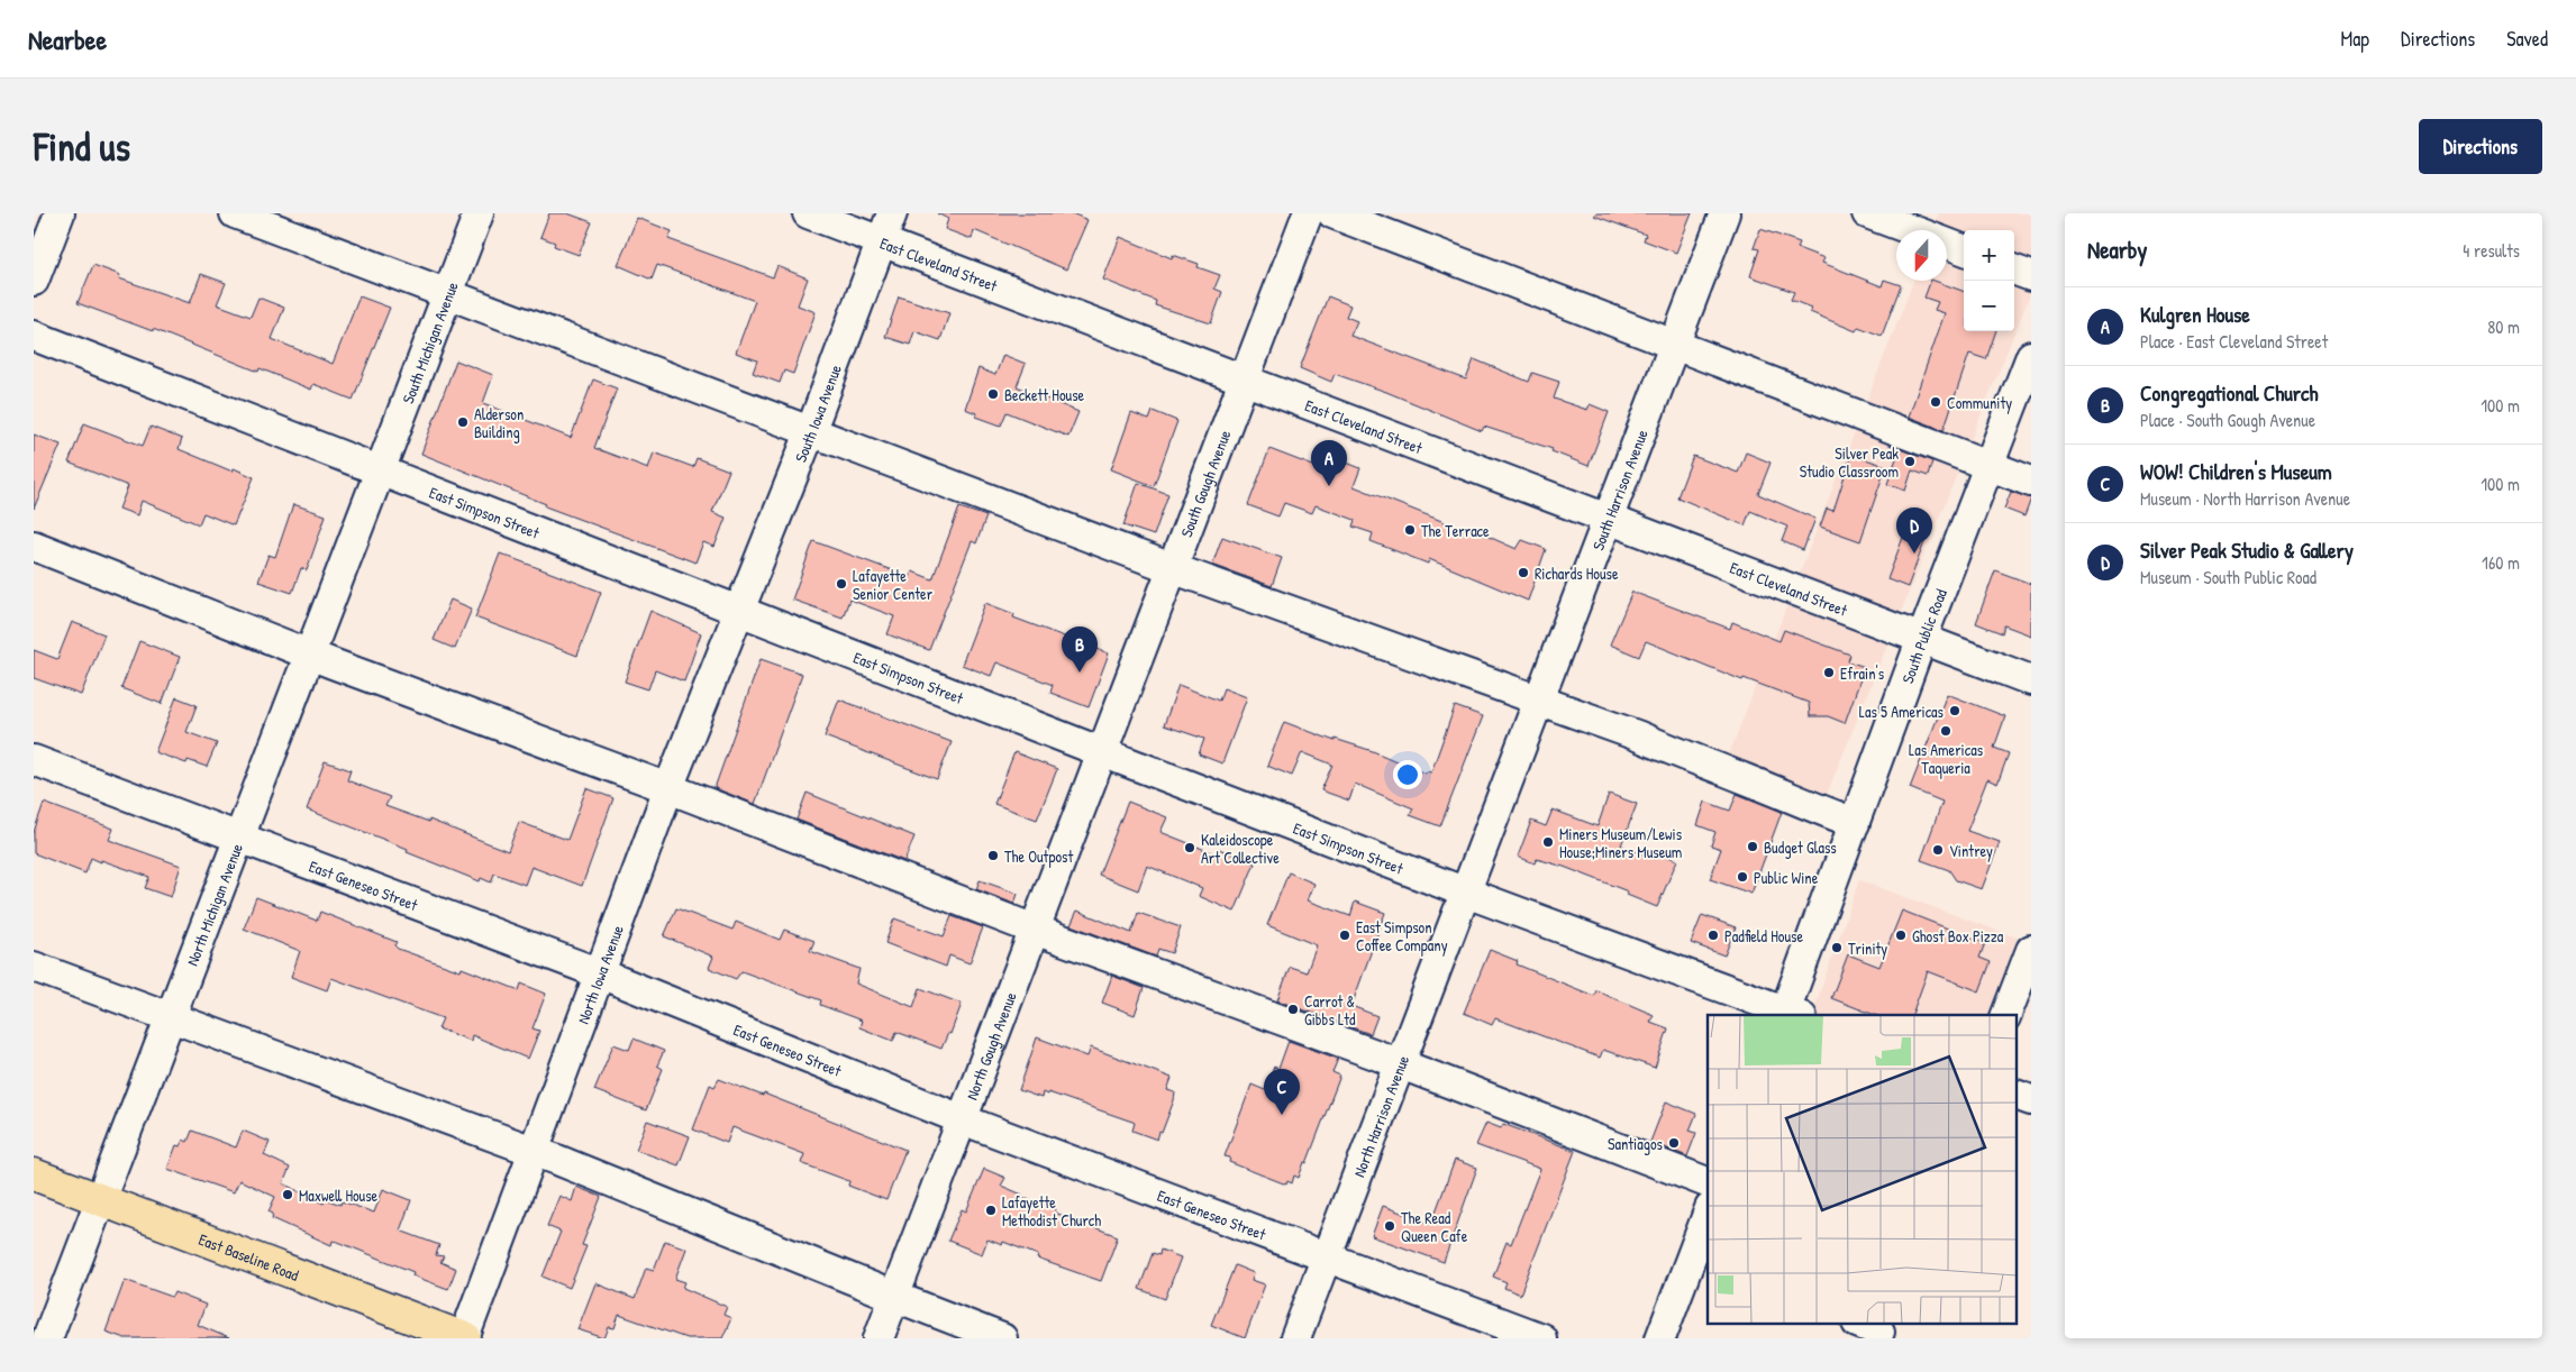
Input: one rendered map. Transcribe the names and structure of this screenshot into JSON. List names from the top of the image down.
{
  "streets": {
    "main road": ["East Baseline Road"],
    "street": [
      "East Cleveland Street",
      "South Michigan Avenue",
      "South Iowa Avenue",
      "South Gough Avenue",
      "South Harrison Avenue",
      "East Simpson Street",
      "South Public Road",
      "East Geneseo Street",
      "North Michigan Avenue",
      "North Iowa Avenue",
      "North Gough Avenue",
      "North Harrison Avenue"
    ]
  },
  "crossings": [
    ["East Cleveland Street", "South Iowa Avenue"],
    ["East Cleveland Street", "South Gough Avenue"],
    ["East Cleveland Street", "South Harrison Avenue"],
    ["East Cleveland Street", "South Public Road"],
    ["South Michigan Avenue", "East Simpson Street"],
    ["South Michigan Avenue", "North Michigan Avenue"],
    ["South Iowa Avenue", "East Simpson Street"],
    ["South Iowa Avenue", "North Iowa Avenue"],
    ["South Gough Avenue", "East Simpson Street"],
    ["South Gough Avenue", "North Gough Avenue"],
    ["South Harrison Avenue", "East Simpson Street"],
    ["South Harrison Avenue", "North Harrison Avenue"],
    ["East Simpson Street", "South Public Road"],
    ["East Simpson Street", "North Michigan Avenue"],
    ["East Simpson Street", "North Iowa Avenue"],
    ["East Simpson Street", "North Gough Avenue"],
    ["East Simpson Street", "North Harrison Avenue"],
    ["East Geneseo Street", "North Michigan Avenue"],
    ["East Geneseo Street", "North Iowa Avenue"],
    ["East Geneseo Street", "North Gough Avenue"],
    ["East Geneseo Street", "North Harrison Avenue"],
    ["North Michigan Avenue", "East Baseline Road"],
    ["North Iowa Avenue", "East Baseline Road"]
  ],
  "places": [
    "Beckett House",
    "Community",
    "Alderson Building",
    "Silver Peak Studio Classroom",
    "The Terrace",
    "Richards House",
    "Lafayette Senior Center",
    "Efrain's",
    "Las 5 Americas",
    "Las Americas Taqueria",
    "Miners Museum/Lewis House;Miners Museum",
    "Budget Glass",
    "Kaleidoscope Art Collective",
    "Vintrey",
    "The Outpost",
    "Public Wine",
    "East Simpson Coffee Company",
    "Padfield House",
    "Ghost Box Pizza",
    "Trinity",
    "Carrot & Gibbs Ltd",
    "Santiagos",
    "Maxwell House",
    "Lafayette Methodist Church",
    "The Read Queen Cafe"
  ],
  "north": "bottom",
  "page": {
    "header": "Nearbee",
    "nav": ["Map", "Directions", "Saved"],
    "buttons": "Directions",
    "title": "Find us",
    "heading": ["Nearby", "4 results"],
    "map_buttons": ["+", "−"],
    "list": [
      {
        "mark": "A",
        "name": "Kulgren House",
        "note": "Place · East Cleveland Street",
        "value": "80 m"
      },
      {
        "mark": "B",
        "name": "Congregational Church",
        "note": "Place · South Gough Avenue",
        "value": "100 m"
      },
      {
        "mark": "C",
        "name": "WOW! Children's Museum",
        "note": "Museum · North Harrison Avenue",
        "value": "100 m"
      },
      {
        "mark": "D",
        "name": "Silver Peak Studio & Gallery",
        "note": "Museum · South Public Road",
        "value": "160 m"
      }
    ],
    "pins": [
      "A",
      "D",
      "B",
      "C"
    ]
  }
}
